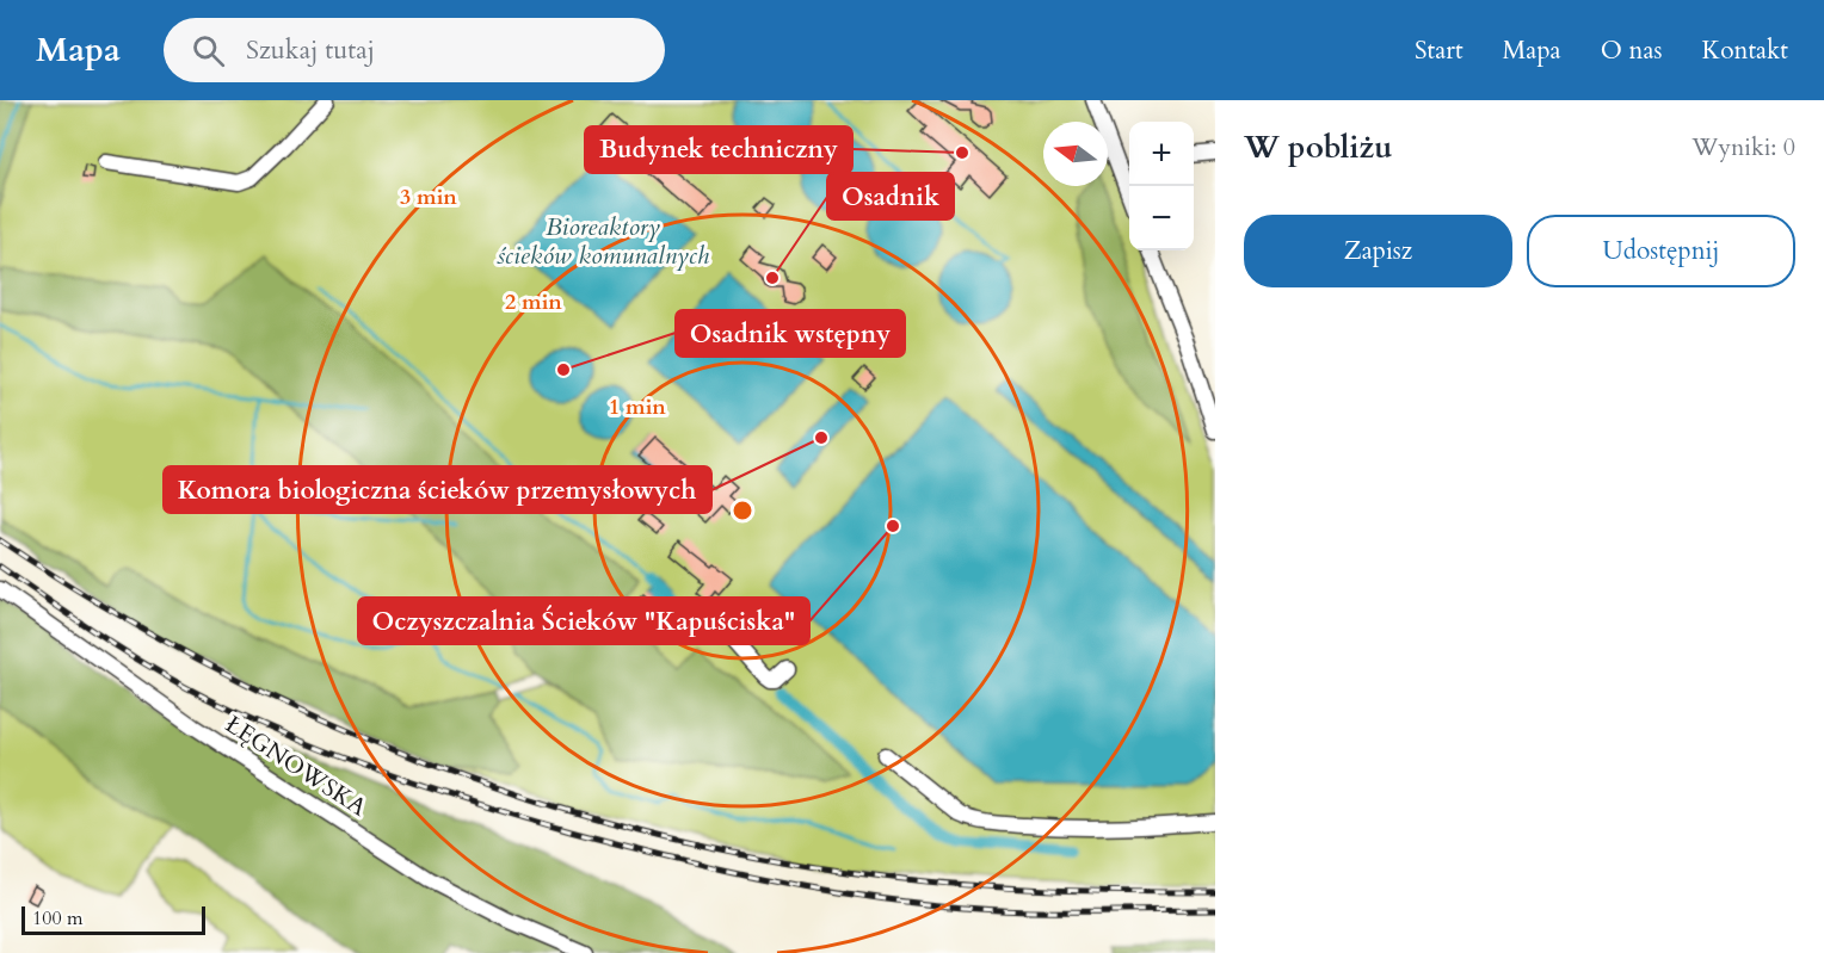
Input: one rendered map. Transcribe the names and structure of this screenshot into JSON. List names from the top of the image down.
{
  "streets": {
    "street": ["ŁĘGNOWSKA"]
  },
  "water": ["Bioreaktory ścieków komunalnych"],
  "places": [
    "Budynek techniczny",
    "Osadnik",
    "Osadnik wstępny",
    "Komora biologiczna ścieków przemysłowych",
    "Oczyszczalnia Ścieków \"Kapuściska\""
  ],
  "scale_bar": "100 m",
  "north": "left",
  "page": {
    "header": "Mapa",
    "search": "Szukaj tutaj",
    "nav": [
      "Start",
      "Mapa",
      "O nas",
      "Kontakt"
    ],
    "heading": ["W pobliżu", "Wyniki: 0"],
    "map_buttons": ["+", "−"],
    "buttons": ["Zapisz", "Udostępnij"],
    "scale": "100 m"
  },
  "rings": ["3 min", "2 min", "1 min"]
}
